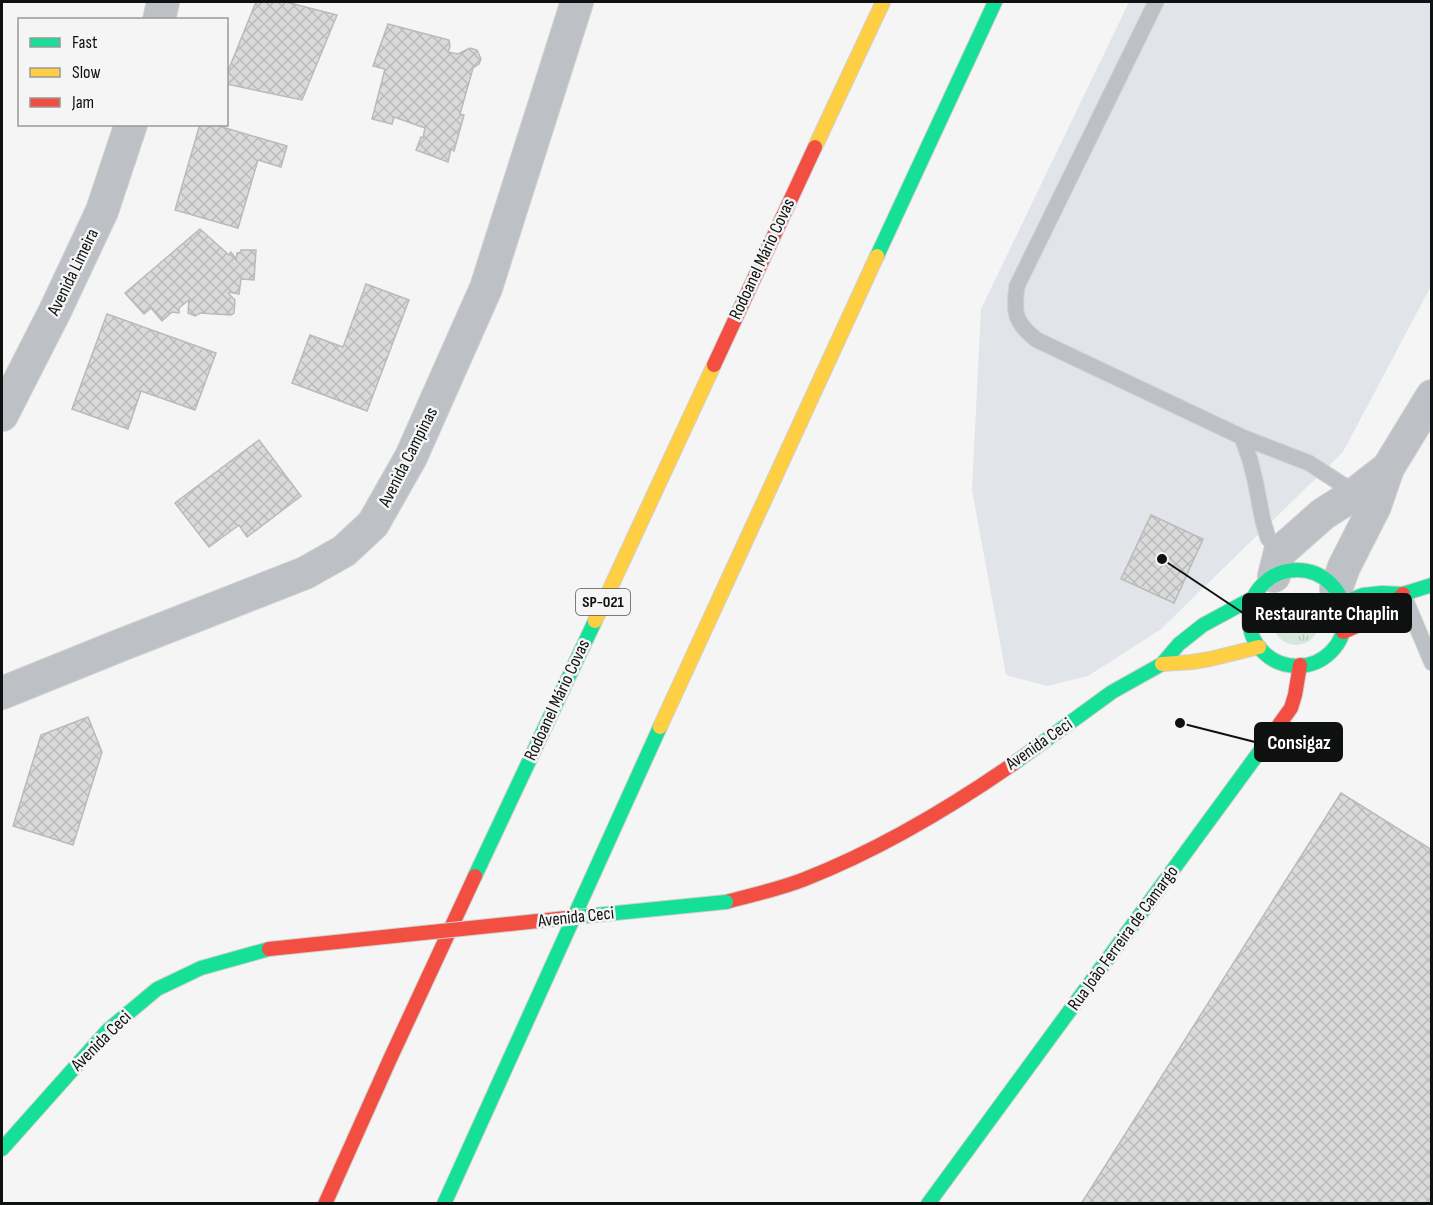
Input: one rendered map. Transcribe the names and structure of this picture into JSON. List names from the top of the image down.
{
  "streets": {
    "main road": [
      "Rodoanel Mário Covas",
      "SP-021",
      "Avenida Ceci",
      "Rua João Ferreira de Camargo"
    ],
    "street": ["Avenida Limeira", "Avenida Campinas"]
  },
  "crossings": [
    ["Avenida Ceci", "Rua João Ferreira de Camargo"]
  ],
  "places": ["Restaurante Chaplin", "Consigaz"],
  "legend": ["Fast", "Slow", "Jam"]
}
